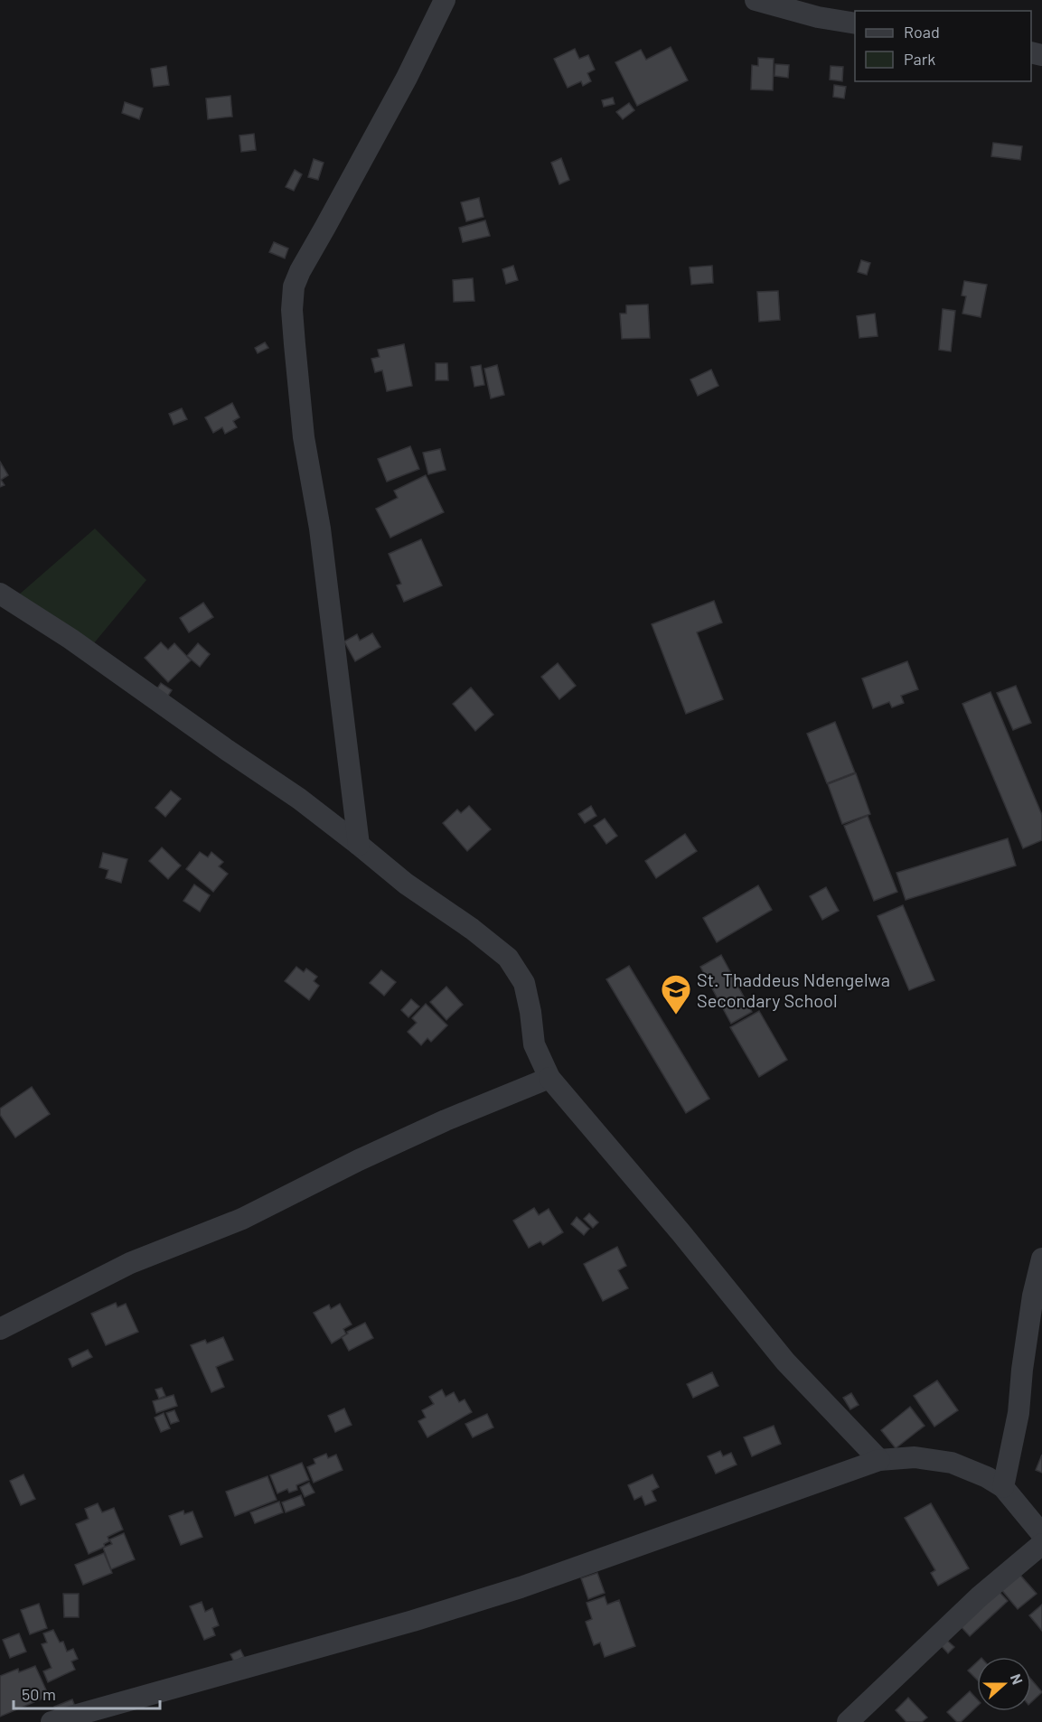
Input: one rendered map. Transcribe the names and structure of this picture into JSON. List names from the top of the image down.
{
  "places": {
    "school or university": ["St. Thaddeus Ndengelwa Secondary School"]
  },
  "legend": ["Road", "Park"],
  "scale_bar": "50 m",
  "north": "right"
}
